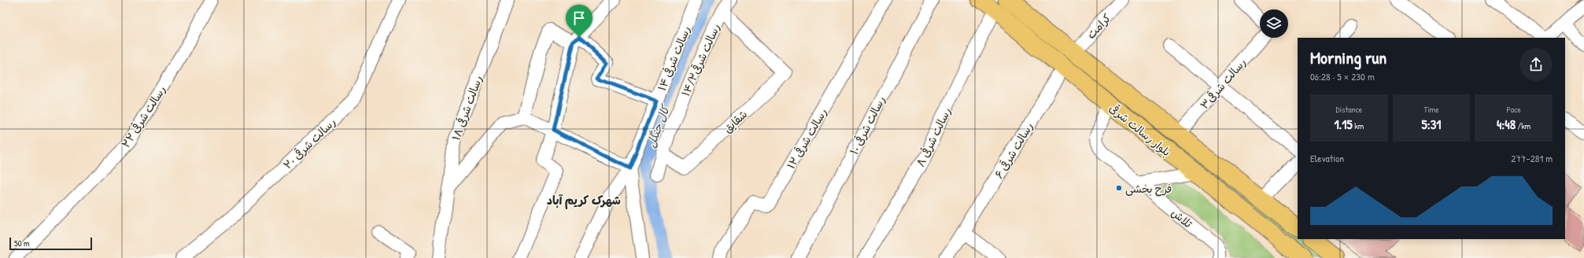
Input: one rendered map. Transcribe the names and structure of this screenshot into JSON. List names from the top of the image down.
{
  "streets": {
    "main road": ["بلوار رسالت شرقی"],
    "street": [
      "کرامت",
      "رسالت شرقی ۱۴",
      "رسالت شرقی۱۴/۲",
      "رسالت شرقی۳",
      "رسالت شرقی ۱۸",
      "رسالت شرقی ۲۲",
      "شقایق",
      "رسالت شرقی ۱۰",
      "رسالت شرقی ۸",
      "رسالت شرقی ۱۲",
      "رسالت شرقی ۲۰",
      "رسالت شرقی ۶",
      "تلاش"
    ]
  },
  "crossings": [
    ["کرامت", "بلوار رسالت شرقی"],
    ["رسالت شرقی۱۴/۲", "شقایق"],
    ["رسالت شرقی۳", "بلوار رسالت شرقی"],
    ["بلوار رسالت شرقی", "رسالت شرقی ۸"],
    ["بلوار رسالت شرقی", "رسالت شرقی ۶"],
    ["بلوار رسالت شرقی", "تلاش"]
  ],
  "districts": ["شهرک کریم آباد"],
  "water": ["کال جنگل"],
  "places": ["فرح بخشی"],
  "scale_bar": "50 m",
  "page": {
    "heading": ["Morning run", "06:28 · 5 × 230 m"],
    "stats": [
      ["Distance", "1.15 km"],
      ["Time", "5:31"],
      ["Pace", "4:48 /km"]
    ],
    "chart": ["Elevation", "277–281 m"],
    "scale": "50 m"
  }
}
